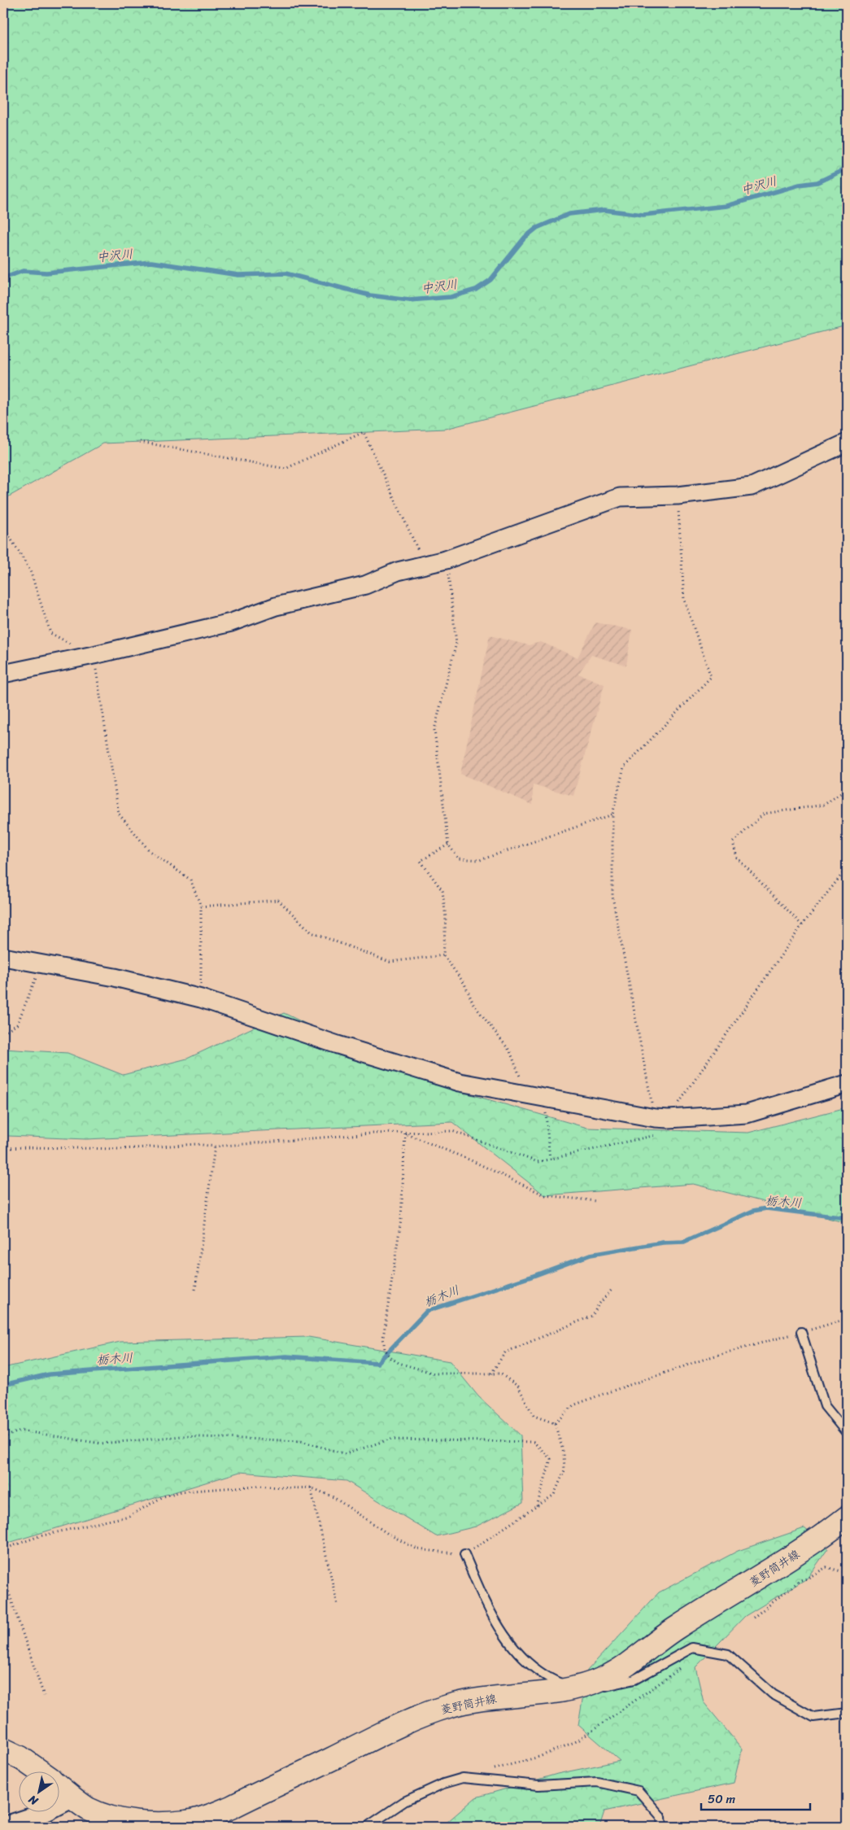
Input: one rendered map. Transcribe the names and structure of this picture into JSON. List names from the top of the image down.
{
  "streets": {
    "main road": ["菱野筒井線"]
  },
  "water": ["中沢川", "栃木川"],
  "scale_bar": "50 m",
  "north": "bottom left"
}
